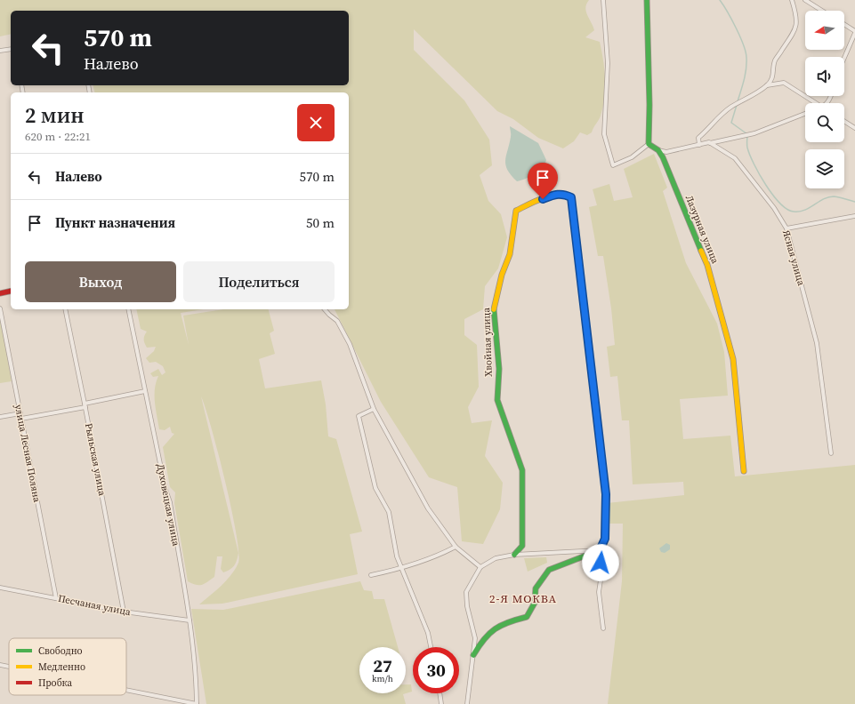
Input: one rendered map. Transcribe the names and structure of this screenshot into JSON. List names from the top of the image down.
{
  "streets": {
    "street": [
      "Лазурная улица",
      "Ясная улица",
      "Хвойная улица",
      "улица Лесная Поляна",
      "Рыльская улица",
      "Духовецкая улица",
      "Песчаная улица"
    ]
  },
  "crossings": [
    ["улица Лесная Поляна", "Песчаная улица"],
    ["Рыльская улица", "Песчаная улица"],
    ["Духовецкая улица", "Песчаная улица"]
  ],
  "districts": ["2-Я МОКВА"],
  "legend": ["Свободно", "Медленно", "Пробка"],
  "north": "left",
  "page": {
    "turn": ["570 m", "Налево"],
    "heading": ["2 мин", "620 m · 22:21"],
    "list": [
      {
        "name": "Налево",
        "value": "570 m"
      },
      {
        "name": "Пункт назначения",
        "value": "50 m"
      }
    ],
    "buttons": ["Выход", "Поделиться"],
    "speed": "27 km/h",
    "limit": "30"
  }
}
